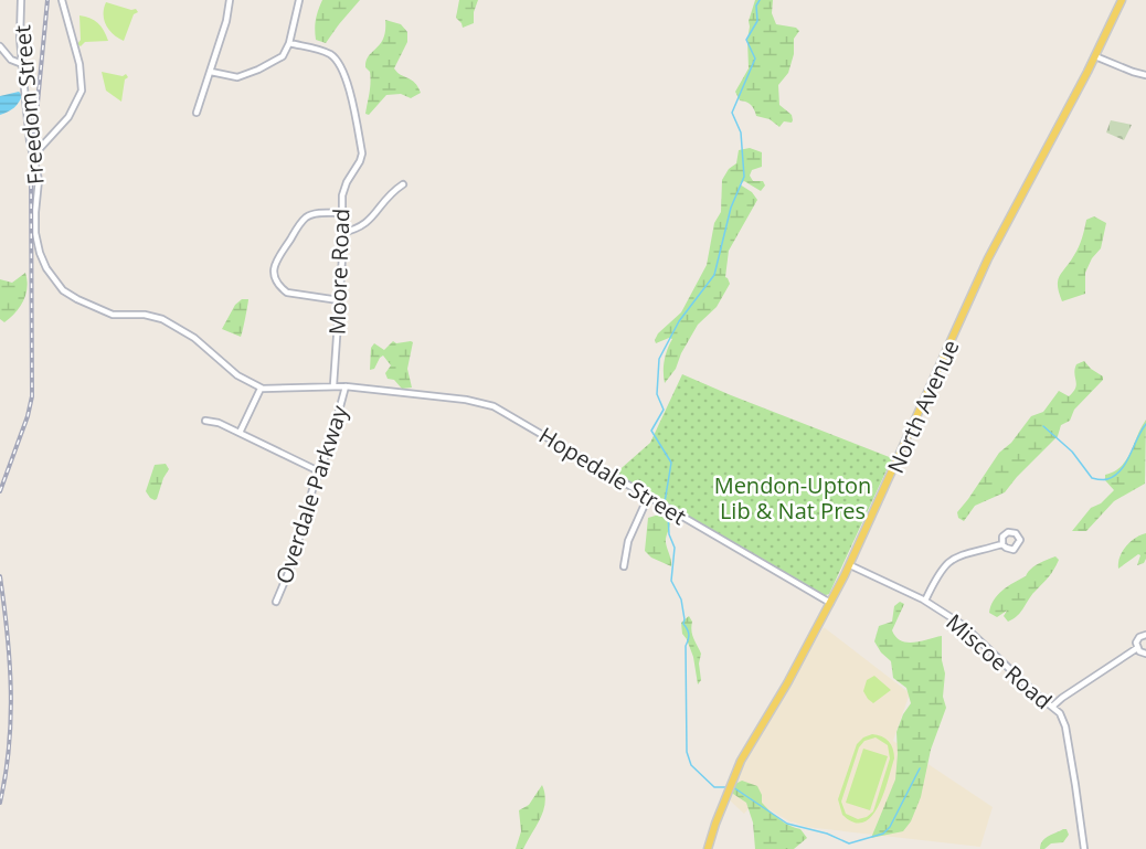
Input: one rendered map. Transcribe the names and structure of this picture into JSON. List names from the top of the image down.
{
  "streets": {
    "main road": ["North Avenue"],
    "street": [
      "Freedom Street",
      "Moore Road",
      "Hopedale Street",
      "Overdale Parkway",
      "Miscoe Road"
    ]
  },
  "crossings": [
    ["North Avenue", "Hopedale Street"],
    ["North Avenue", "Miscoe Road"],
    ["Hopedale Street", "Overdale Parkway"]
  ],
  "parks": ["Mendon-Upton Lib & Nat Pres"]
}
